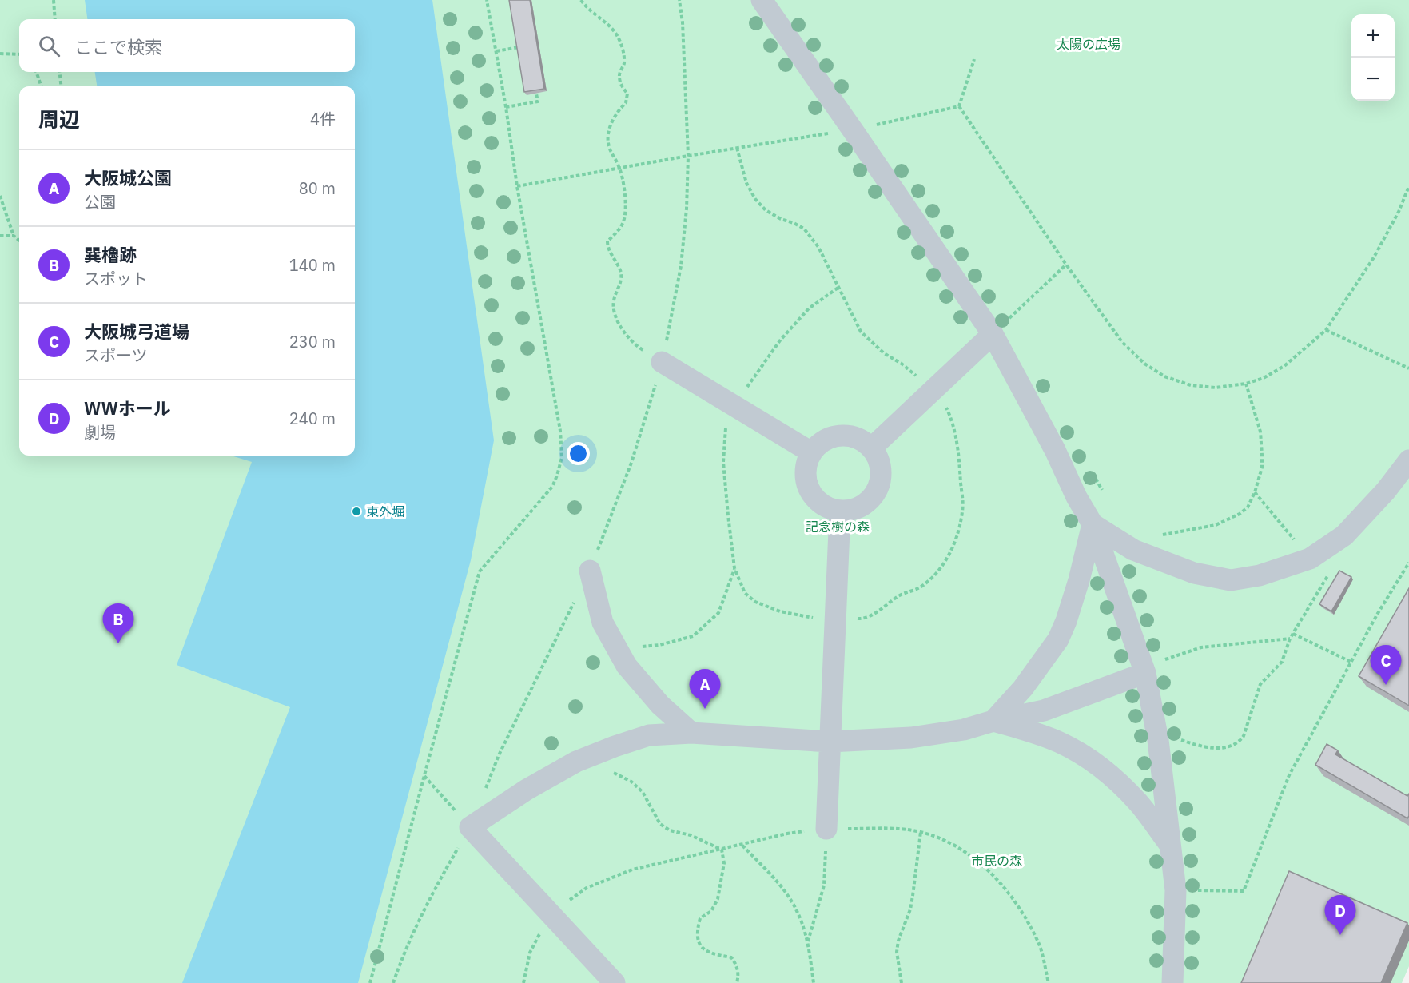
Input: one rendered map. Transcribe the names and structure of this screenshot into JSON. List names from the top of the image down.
{
  "parks": ["太陽の広場", "記念樹の森", "市民の森"],
  "places": ["東外堀"],
  "page": {
    "map_buttons": ["+", "−"],
    "search": "ここで検索",
    "heading": ["周辺", "4件"],
    "list": [
      {
        "mark": "A",
        "name": "大阪城公園",
        "note": "公園",
        "value": "80 m"
      },
      {
        "mark": "B",
        "name": "巽櫓跡",
        "note": "スポット",
        "value": "140 m"
      },
      {
        "mark": "C",
        "name": "大阪城弓道場",
        "note": "スポーツ",
        "value": "230 m"
      },
      {
        "mark": "D",
        "name": "WWホール",
        "note": "劇場",
        "value": "240 m"
      }
    ],
    "pins": [
      "B",
      "C",
      "A",
      "D"
    ]
  }
}
